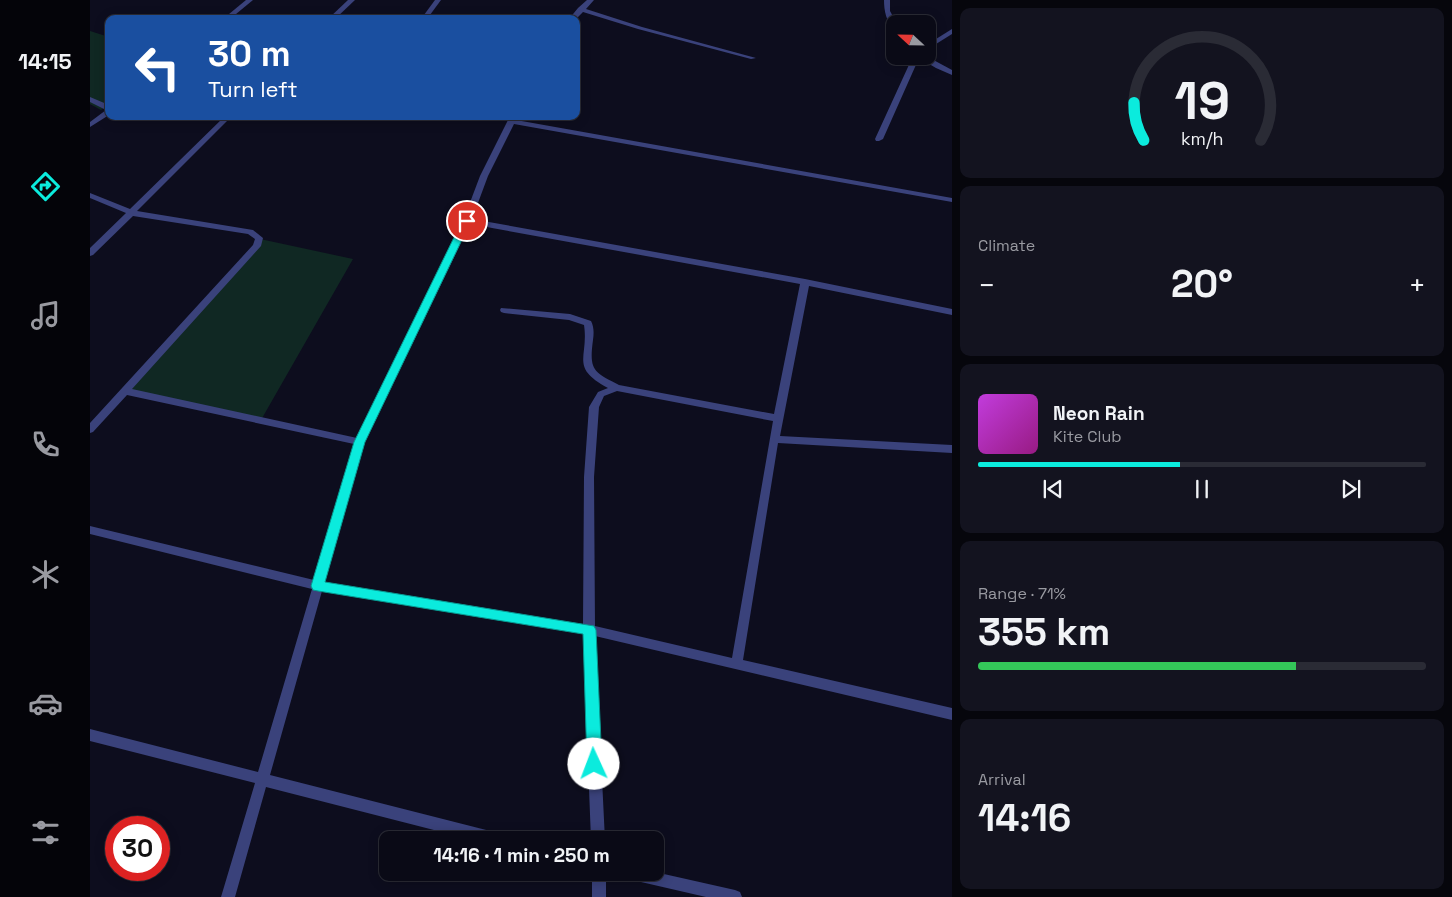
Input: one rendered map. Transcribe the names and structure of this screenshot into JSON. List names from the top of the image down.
{
  "north": "left",
  "page": {
    "tabs": "14:15",
    "turn": ["30 m", "Turn left"],
    "tile": [
      "Climate",
      ["Range · 71%", "355 km"],
      ["Arrival", "14:16"]
    ],
    "heat": ["−", "20°", "+"],
    "song": ["Neon Rain", "Kite Club"],
    "limit": "30",
    "trip": "14:16 · 1 min · 250 m",
    "gauge": ["19", "km/h"]
  }
}
